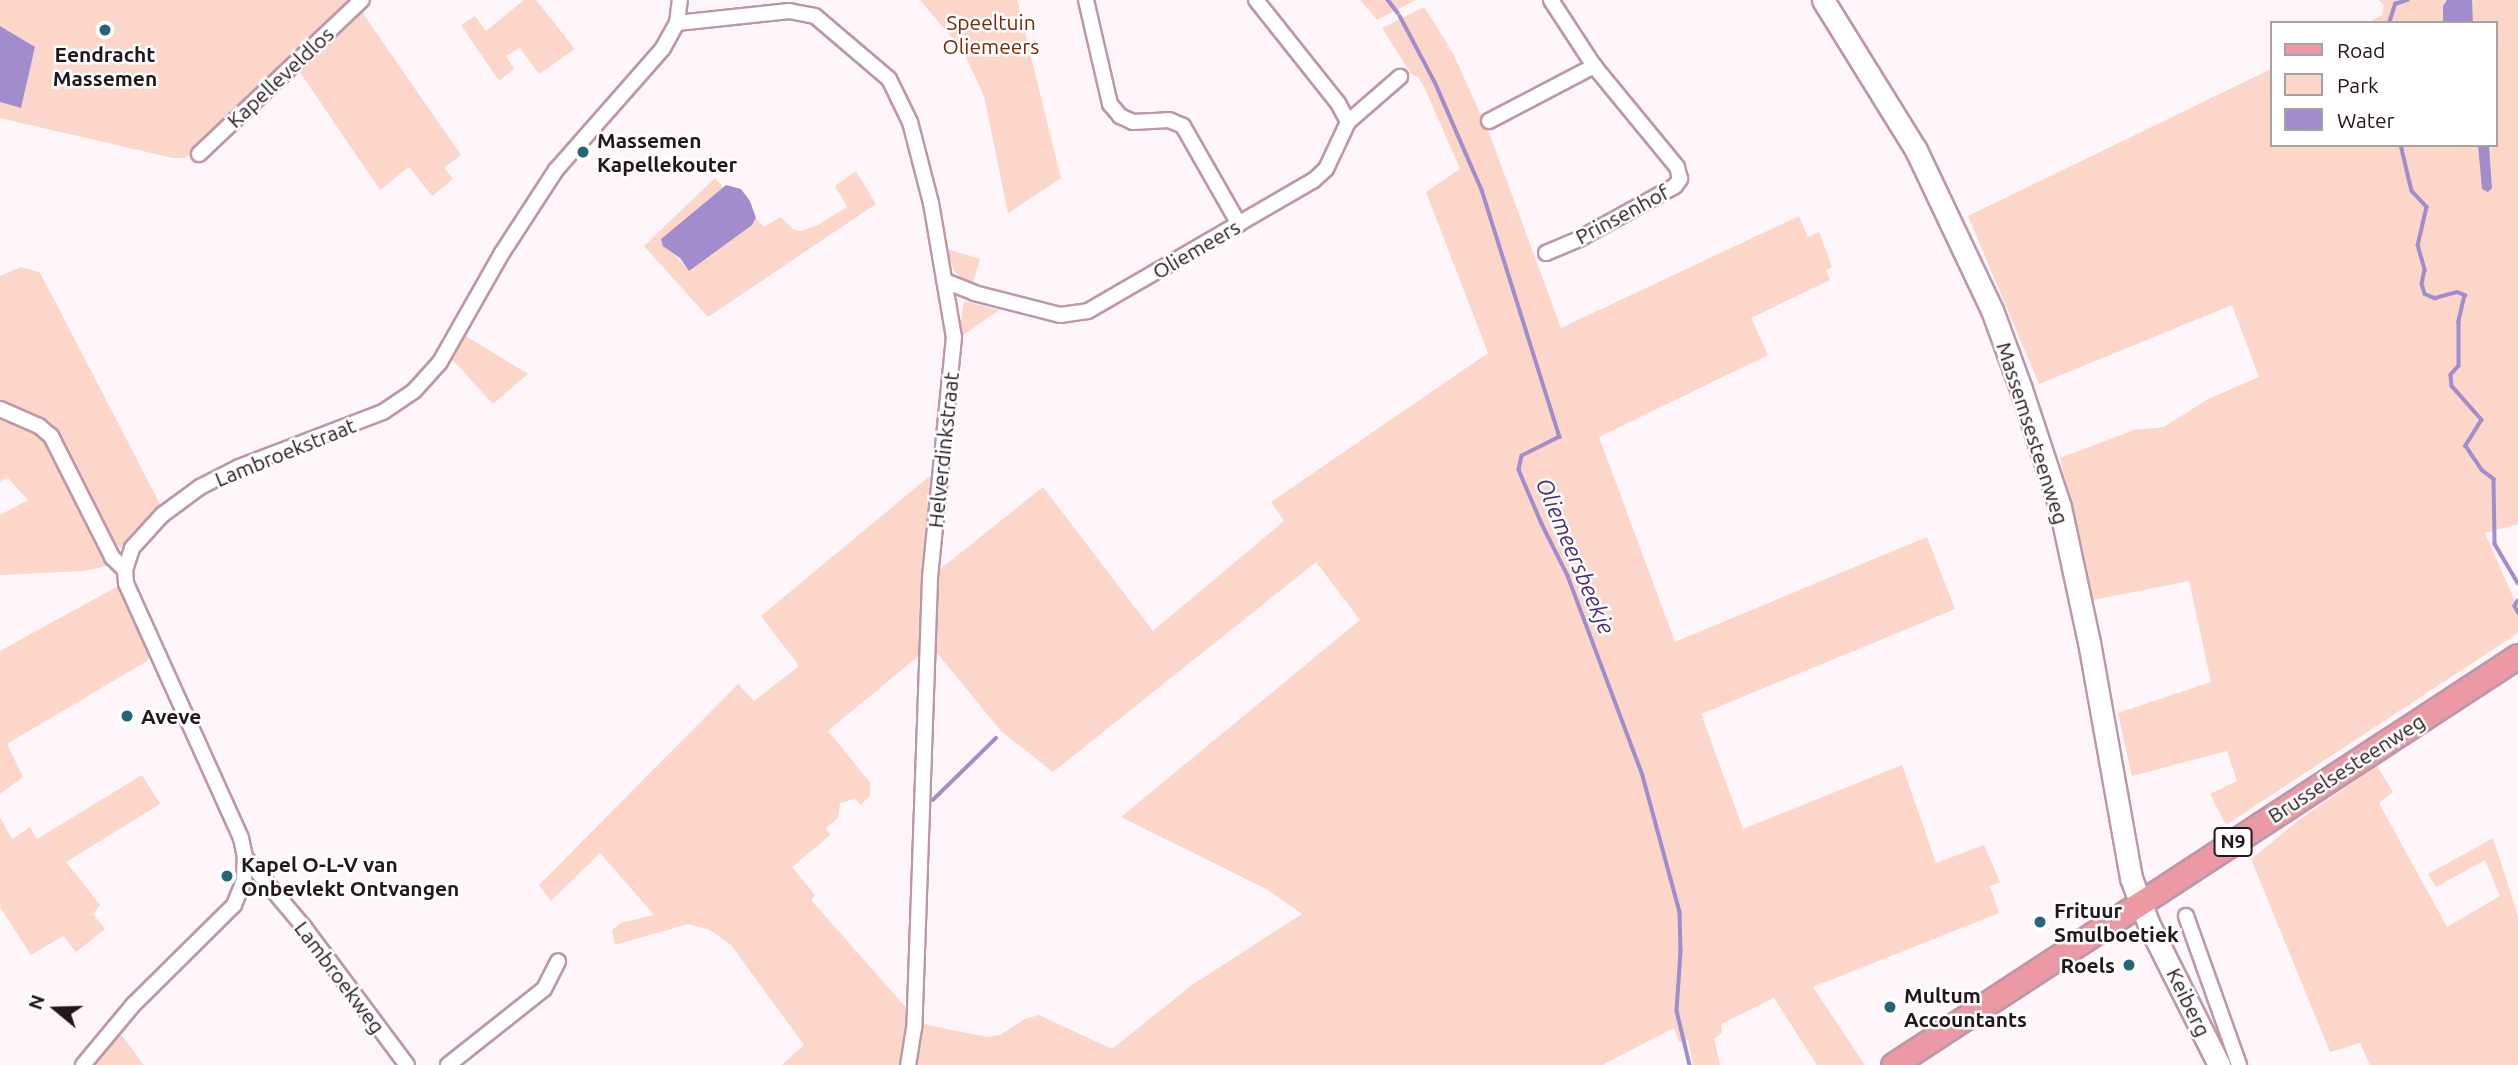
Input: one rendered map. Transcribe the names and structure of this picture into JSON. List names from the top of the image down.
{
  "streets": {
    "main road": [
      "Massemsesteenweg",
      "Brusselsesteenweg",
      "N9",
      "Keiberg"
    ],
    "street": [
      "Kapelleveldlos",
      "Prinsenhof",
      "Oliemeers",
      "Helverdinkstraat",
      "Lambroekstraat",
      "Lambroekweg"
    ]
  },
  "crossings": [
    ["Oliemeers", "Helverdinkstraat"],
    ["Massemsesteenweg", "Brusselsesteenweg"],
    ["Massemsesteenweg", "Keiberg"],
    ["Helverdinkstraat", "Lambroekstraat"],
    ["Brusselsesteenweg", "Keiberg"]
  ],
  "water": ["Oliemeersbeekje"],
  "parks": ["Speeltuin Oliemeers"],
  "places": [
    "Eendracht Massemen",
    "Massemen Kapellekouter",
    "Aveve",
    "Kapel O-L-V van Onbevlekt Ontvangen",
    "Frituur Smulboetiek",
    "Roels",
    "Multum Accountants"
  ],
  "legend": ["Road", "Park", "Water"],
  "north": "left"
}
